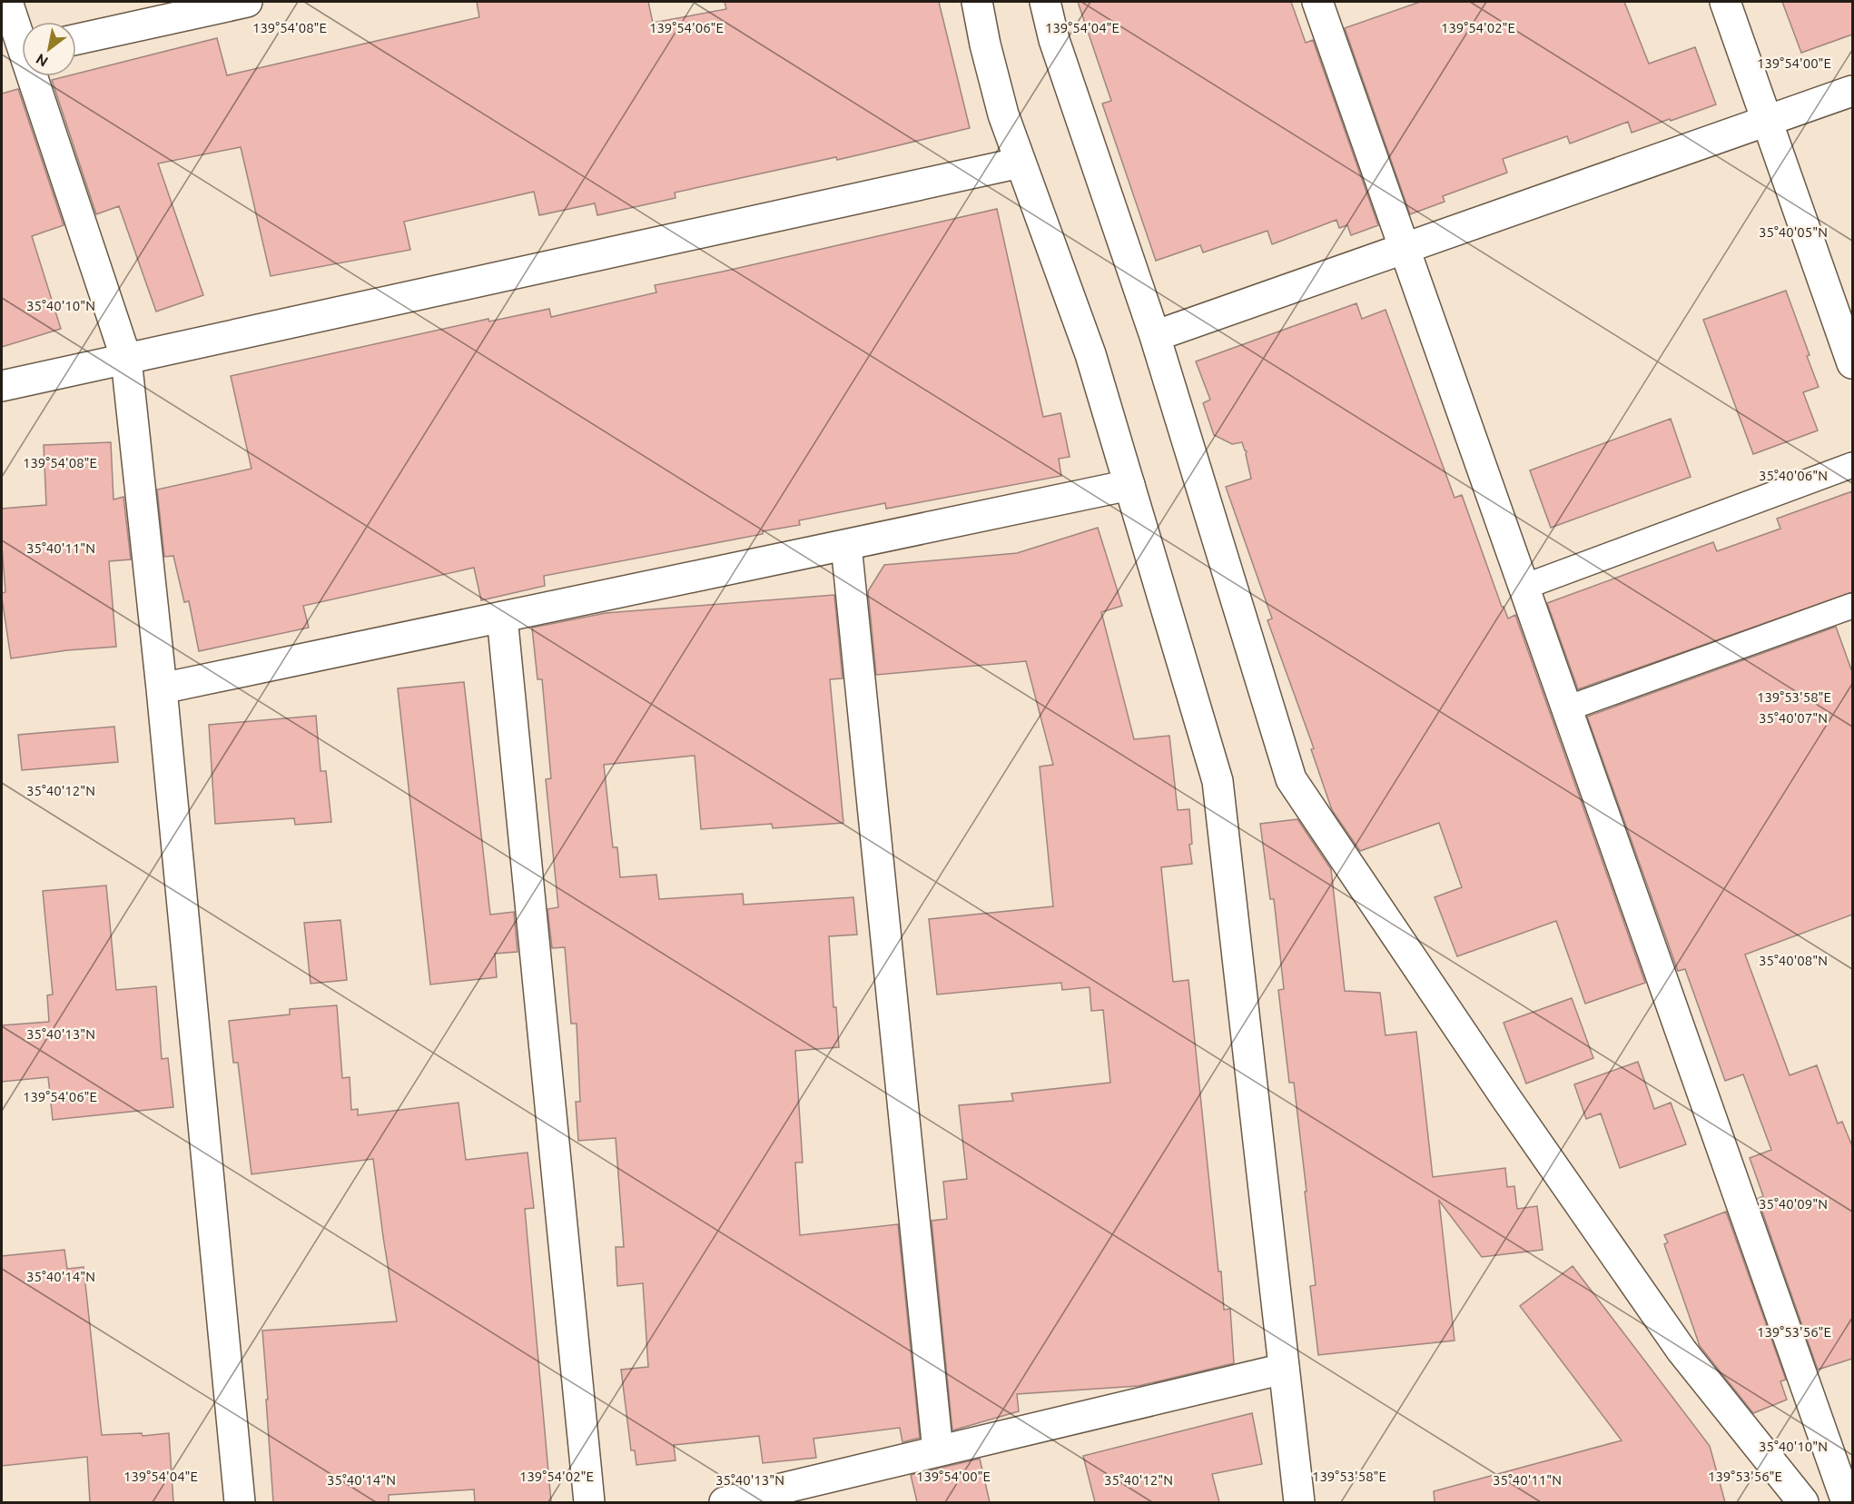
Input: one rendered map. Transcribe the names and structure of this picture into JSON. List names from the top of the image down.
{
  "north": "bottom left",
  "coordinates": [
    "139°54'08\"E",
    "139°54'06\"E",
    "139°54'04\"E",
    "139°54'02\"E",
    "139°54'00\"E",
    "35°40'05\"N",
    "35°40'10\"N",
    "35°40'06\"N",
    "35°40'11\"N",
    "139°53'58\"E",
    "35°40'07\"N",
    "35°40'12\"N",
    "35°40'08\"N",
    "35°40'13\"N",
    "35°40'09\"N",
    "35°40'14\"N",
    "139°53'56\"E"
  ]
}
